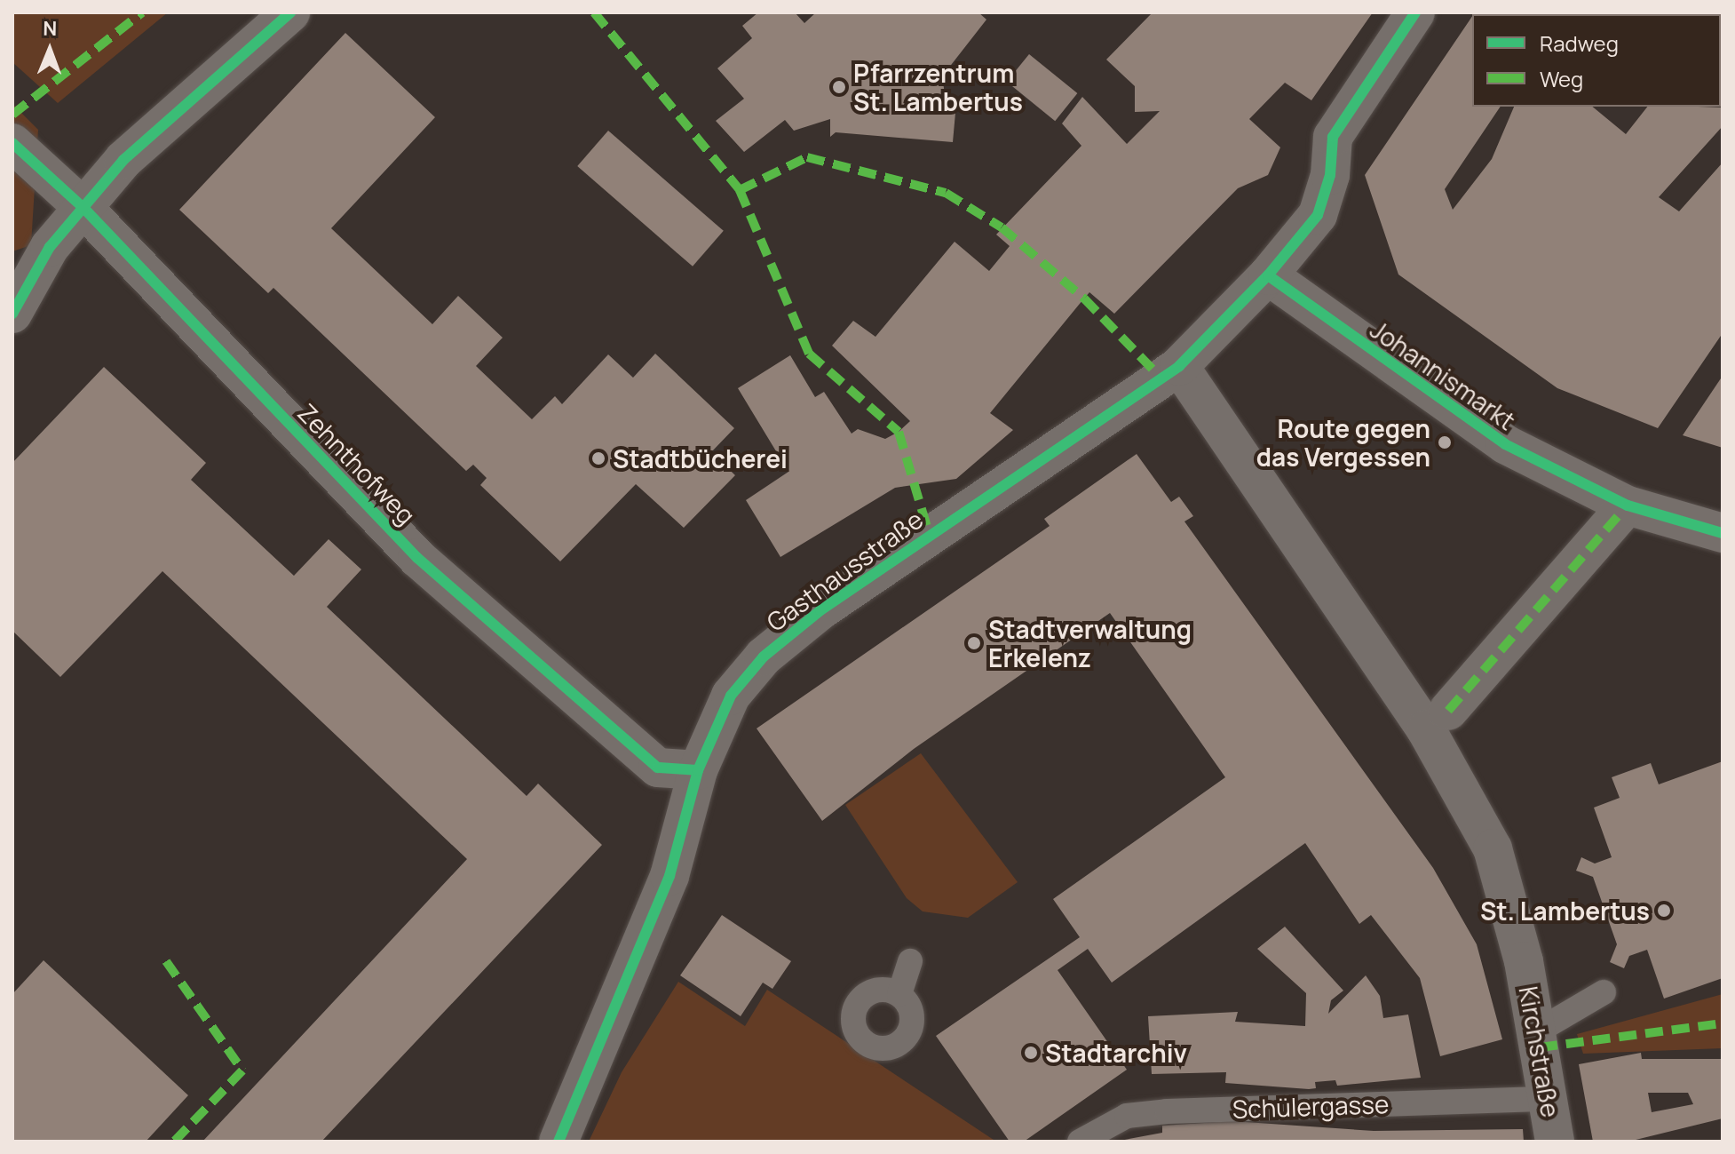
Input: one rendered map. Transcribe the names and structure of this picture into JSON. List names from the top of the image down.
{
  "streets": {
    "street": [
      "Johannismarkt",
      "Zehnthofweg",
      "Gasthausstraße",
      "Kirchstraße"
    ],
    "lane": ["Schülergasse"]
  },
  "crossings": [
    ["Zehnthofweg", "Gasthausstraße"],
    ["Gasthausstraße", "Kirchstraße"],
    ["Kirchstraße", "Schülergasse"]
  ],
  "places": [
    "Pfarrzentrum St. Lambertus",
    "Route gegen das Vergessen",
    "Stadtbücherei",
    "Stadtverwaltung Erkelenz",
    "St. Lambertus",
    "Stadtarchiv"
  ],
  "legend": ["Radweg", "Weg"],
  "north": "top"
}
